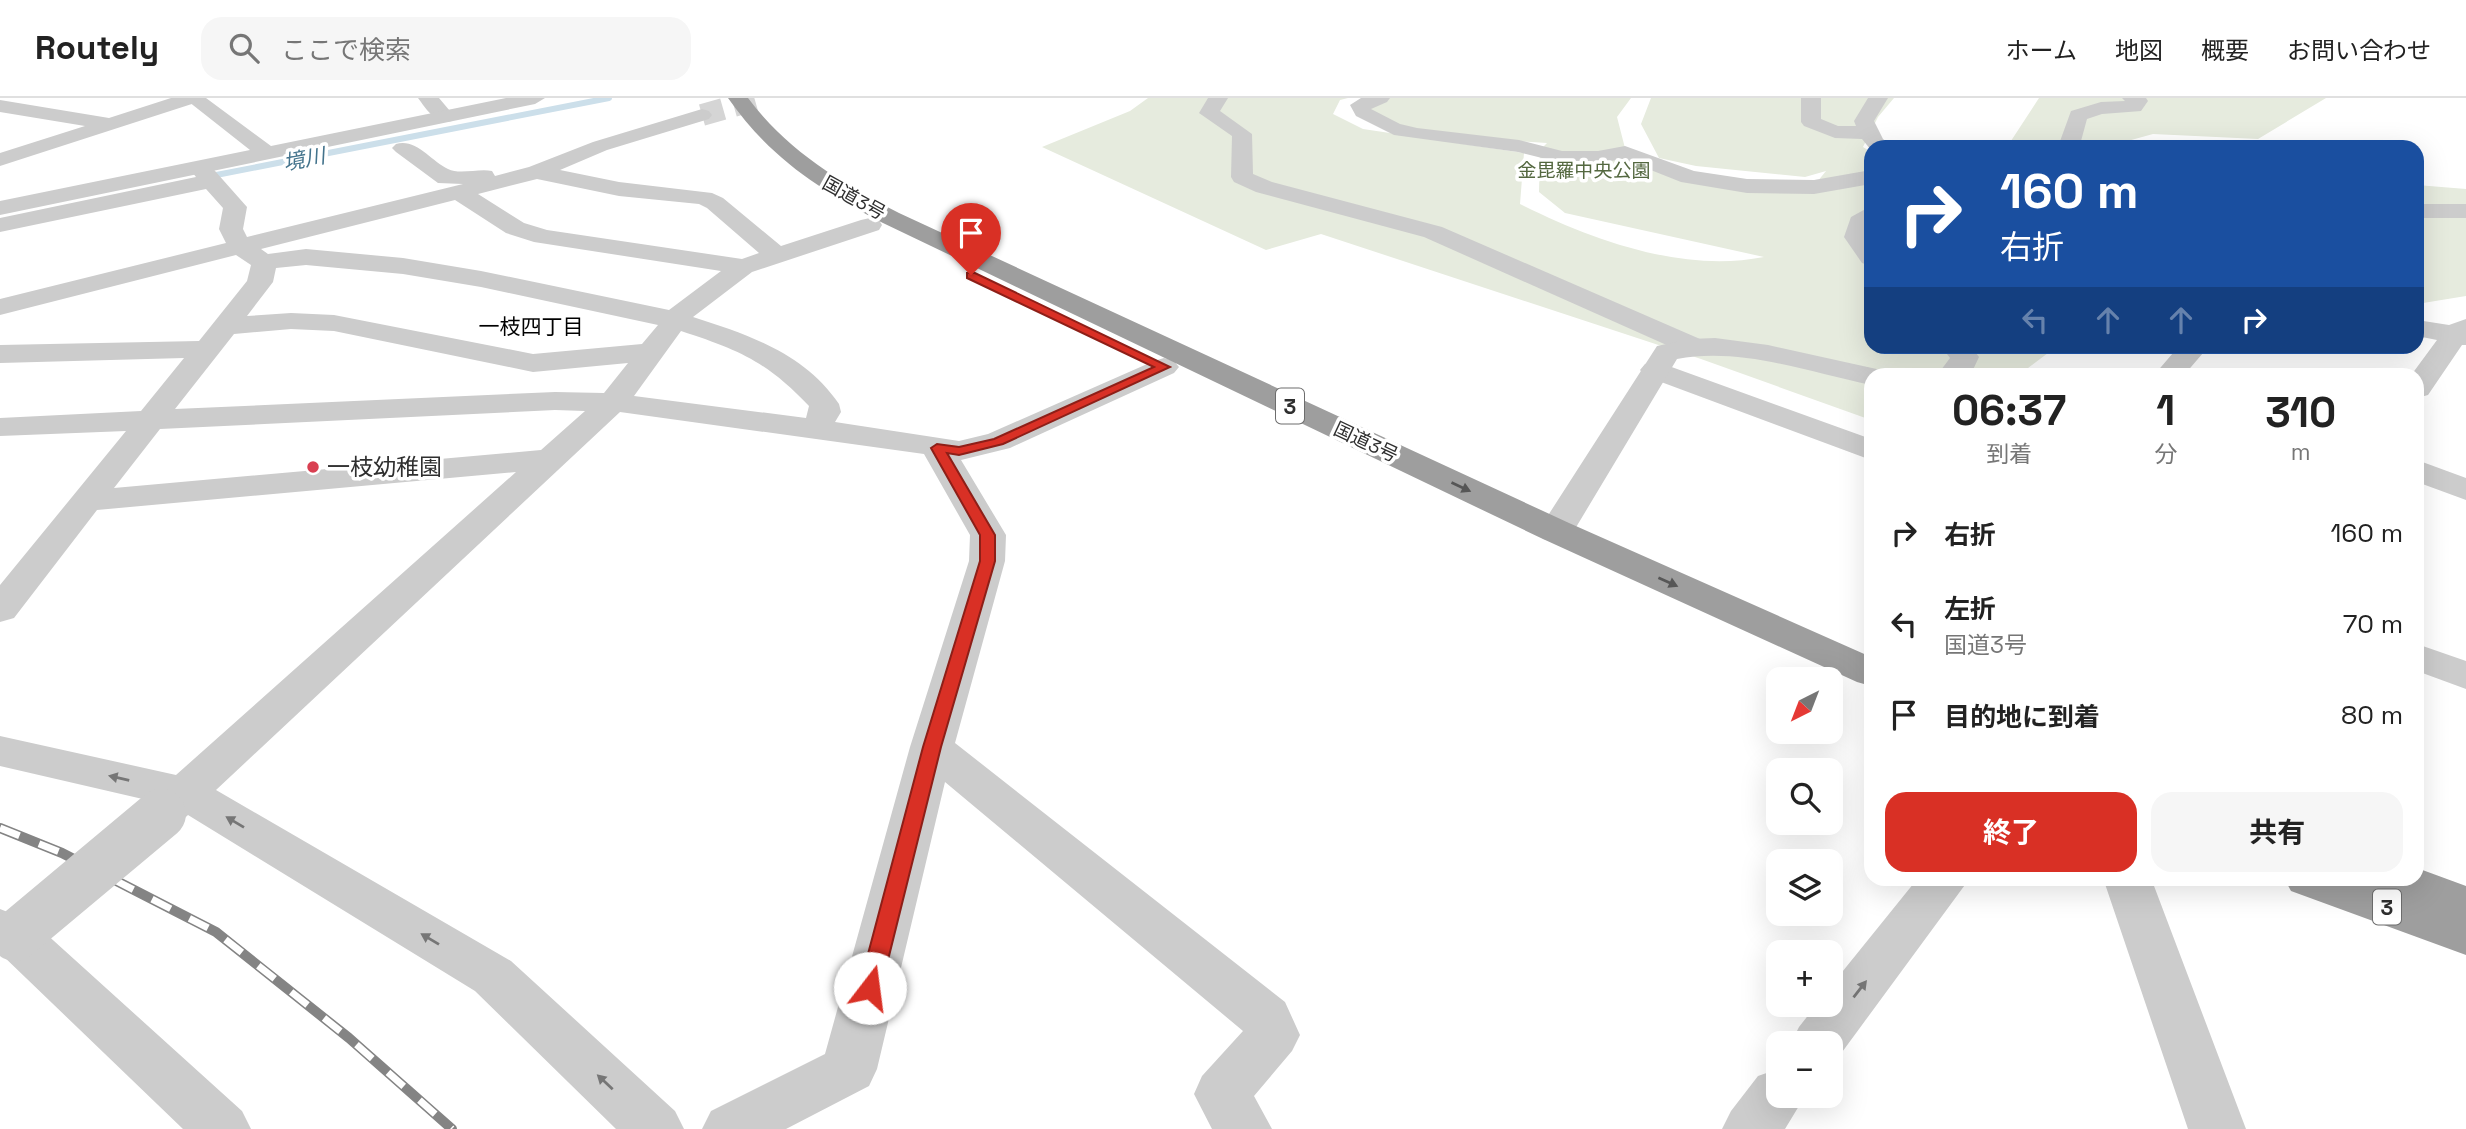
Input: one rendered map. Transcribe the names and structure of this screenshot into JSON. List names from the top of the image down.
{
  "streets": {
    "highway": ["国道3号", "3"]
  },
  "districts": ["一枝四丁目"],
  "water": ["境川"],
  "parks": ["金毘羅中央公園"],
  "places": ["一枝幼稚園"],
  "north": "bottom left",
  "page": {
    "header": "Routely",
    "search": "ここで検索",
    "nav": [
      "ホーム",
      "地図",
      "概要",
      "お問い合わせ"
    ],
    "turn": ["160 m", "右折"],
    "eta": [
      "06:37",
      "到着",
      "1",
      "分",
      "310",
      "m"
    ],
    "list": [
      {
        "name": "右折",
        "value": "160 m"
      },
      {
        "name": "左折",
        "note": "国道3号",
        "value": "70 m"
      },
      {
        "name": "目的地に到着",
        "value": "80 m"
      }
    ],
    "map_buttons": ["+", "−"],
    "buttons": ["終了", "共有"]
  }
}
